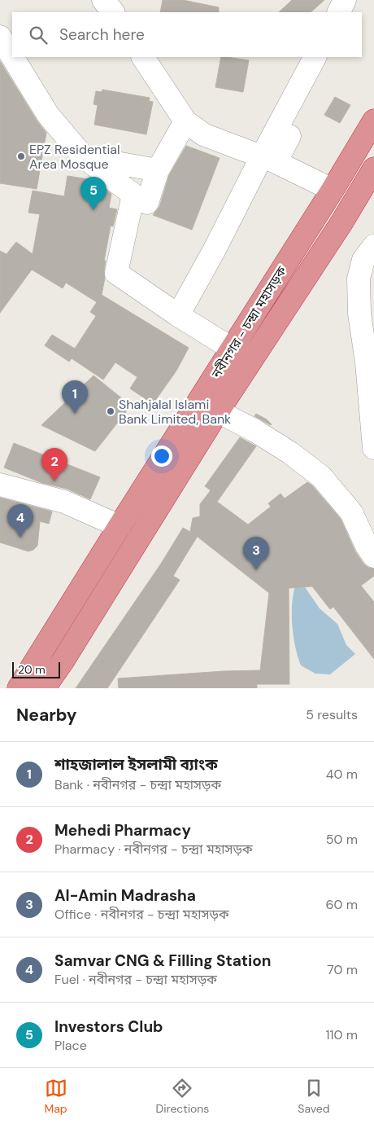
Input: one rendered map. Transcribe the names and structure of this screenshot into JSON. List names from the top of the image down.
{
  "streets": {
    "highway": ["নবীনগর - চন্দ্রা মহাসড়ক"]
  },
  "places": ["EPZ Residential Area Mosque", "Shahjalal Islami Bank Limited, Bank"],
  "scale_bar": "20 m",
  "page": {
    "search": "Search here",
    "pins": [
      "5",
      "1",
      "2",
      "4",
      "3"
    ],
    "scale": "20 m",
    "heading": ["Nearby", "5 results"],
    "list": [
      {
        "mark": "1",
        "name": "শাহজালাল ইসলামী ব্যাংক",
        "note": "Bank · নবীনগর - চন্দ্রা মহাসড়ক",
        "value": "40 m"
      },
      {
        "mark": "2",
        "name": "Mehedi Pharmacy",
        "note": "Pharmacy · নবীনগর - চন্দ্রা মহাসড়ক",
        "value": "50 m"
      },
      {
        "mark": "3",
        "name": "Al-Amin Madrasha",
        "note": "Office · নবীনগর - চন্দ্রা মহাসড়ক",
        "value": "60 m"
      },
      {
        "mark": "4",
        "name": "Samvar CNG & Filling Station",
        "note": "Fuel · নবীনগর - চন্দ্রা মহাসড়ক",
        "value": "70 m"
      },
      {
        "mark": "5",
        "name": "Investors Club",
        "note": "Place",
        "value": "110 m"
      }
    ],
    "nav": ["Map", "Directions", "Saved"]
  }
}
